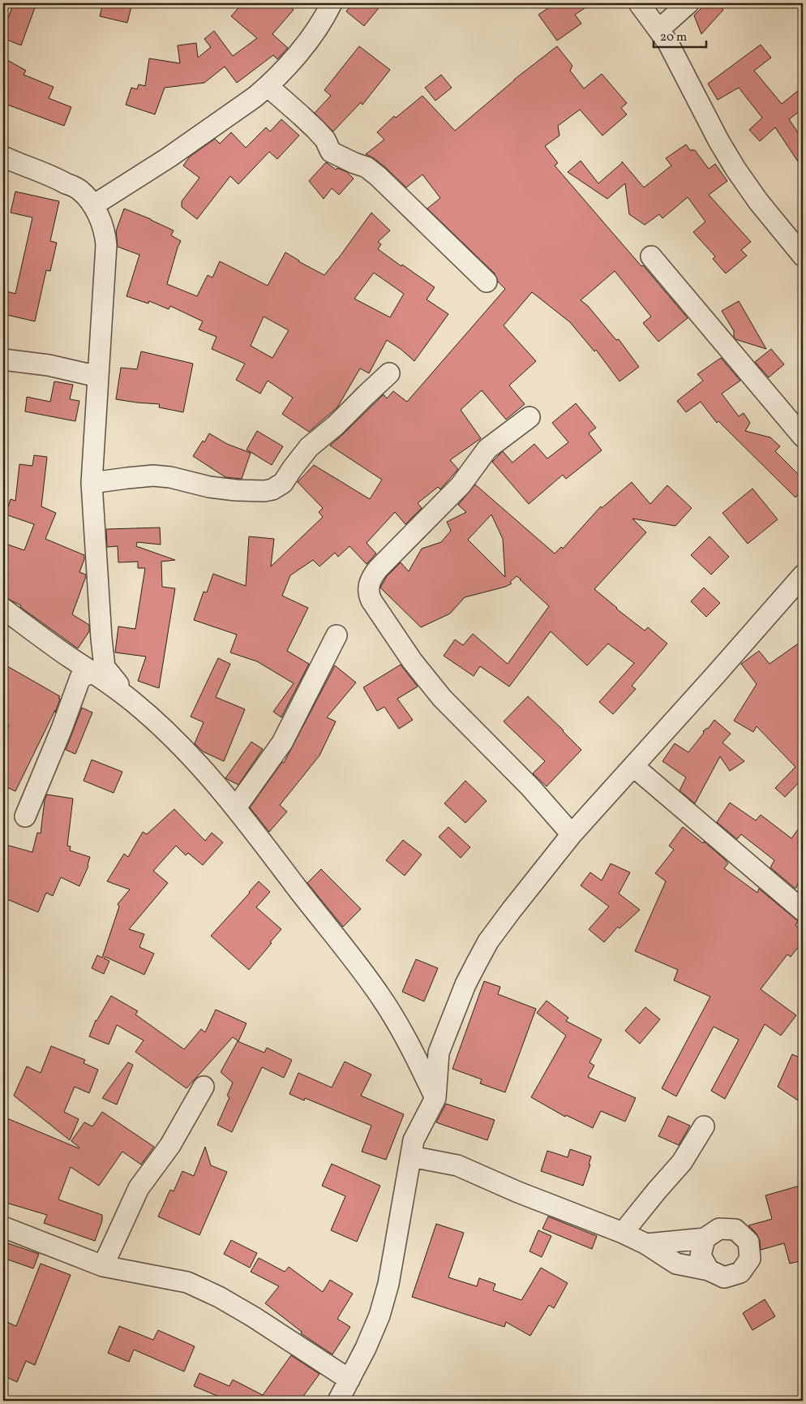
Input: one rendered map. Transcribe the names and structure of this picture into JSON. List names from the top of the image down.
{
  "scale_bar": "20 m"
}
